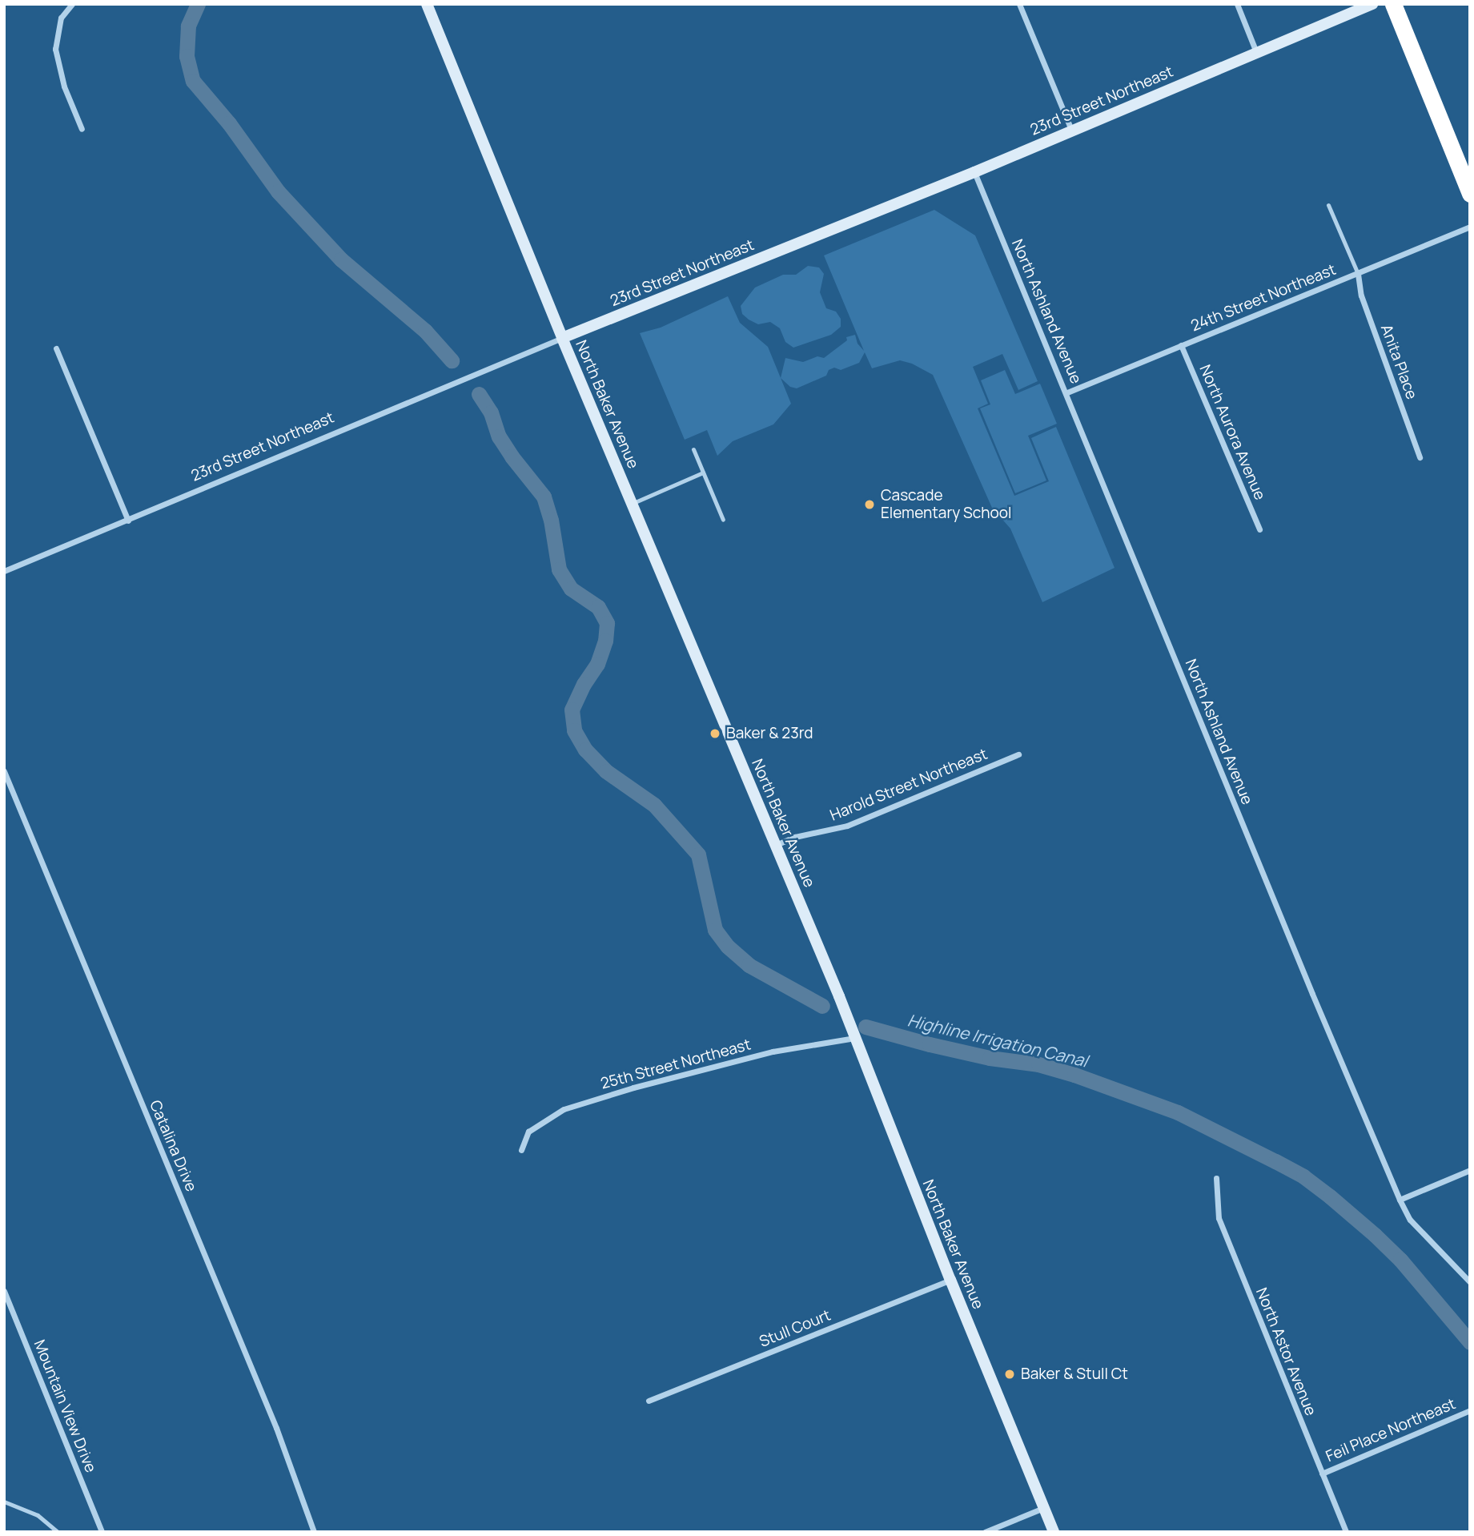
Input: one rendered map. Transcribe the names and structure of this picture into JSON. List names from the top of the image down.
{
  "streets": {
    "main road": ["23rd Street Northeast", "North Baker Avenue"],
    "street": [
      "24th Street Northeast",
      "North Ashland Avenue",
      "Anita Place",
      "North Aurora Avenue",
      "Harold Street Northeast",
      "25th Street Northeast",
      "Catalina Drive",
      "Stull Court",
      "North Astor Avenue",
      "Mountain View Drive",
      "Feil Place Northeast"
    ]
  },
  "crossings": [
    ["23rd Street Northeast", "North Ashland Avenue"],
    ["23rd Street Northeast", "North Baker Avenue"],
    ["24th Street Northeast", "North Ashland Avenue"],
    ["24th Street Northeast", "Anita Place"],
    ["24th Street Northeast", "North Aurora Avenue"],
    ["North Baker Avenue", "Harold Street Northeast"],
    ["North Baker Avenue", "25th Street Northeast"],
    ["North Baker Avenue", "Stull Court"],
    ["North Astor Avenue", "Feil Place Northeast"]
  ],
  "water": ["Highline Irrigation Canal"],
  "places": ["Cascade Elementary School", "Baker & 23rd", "Baker & Stull Ct"]
}
